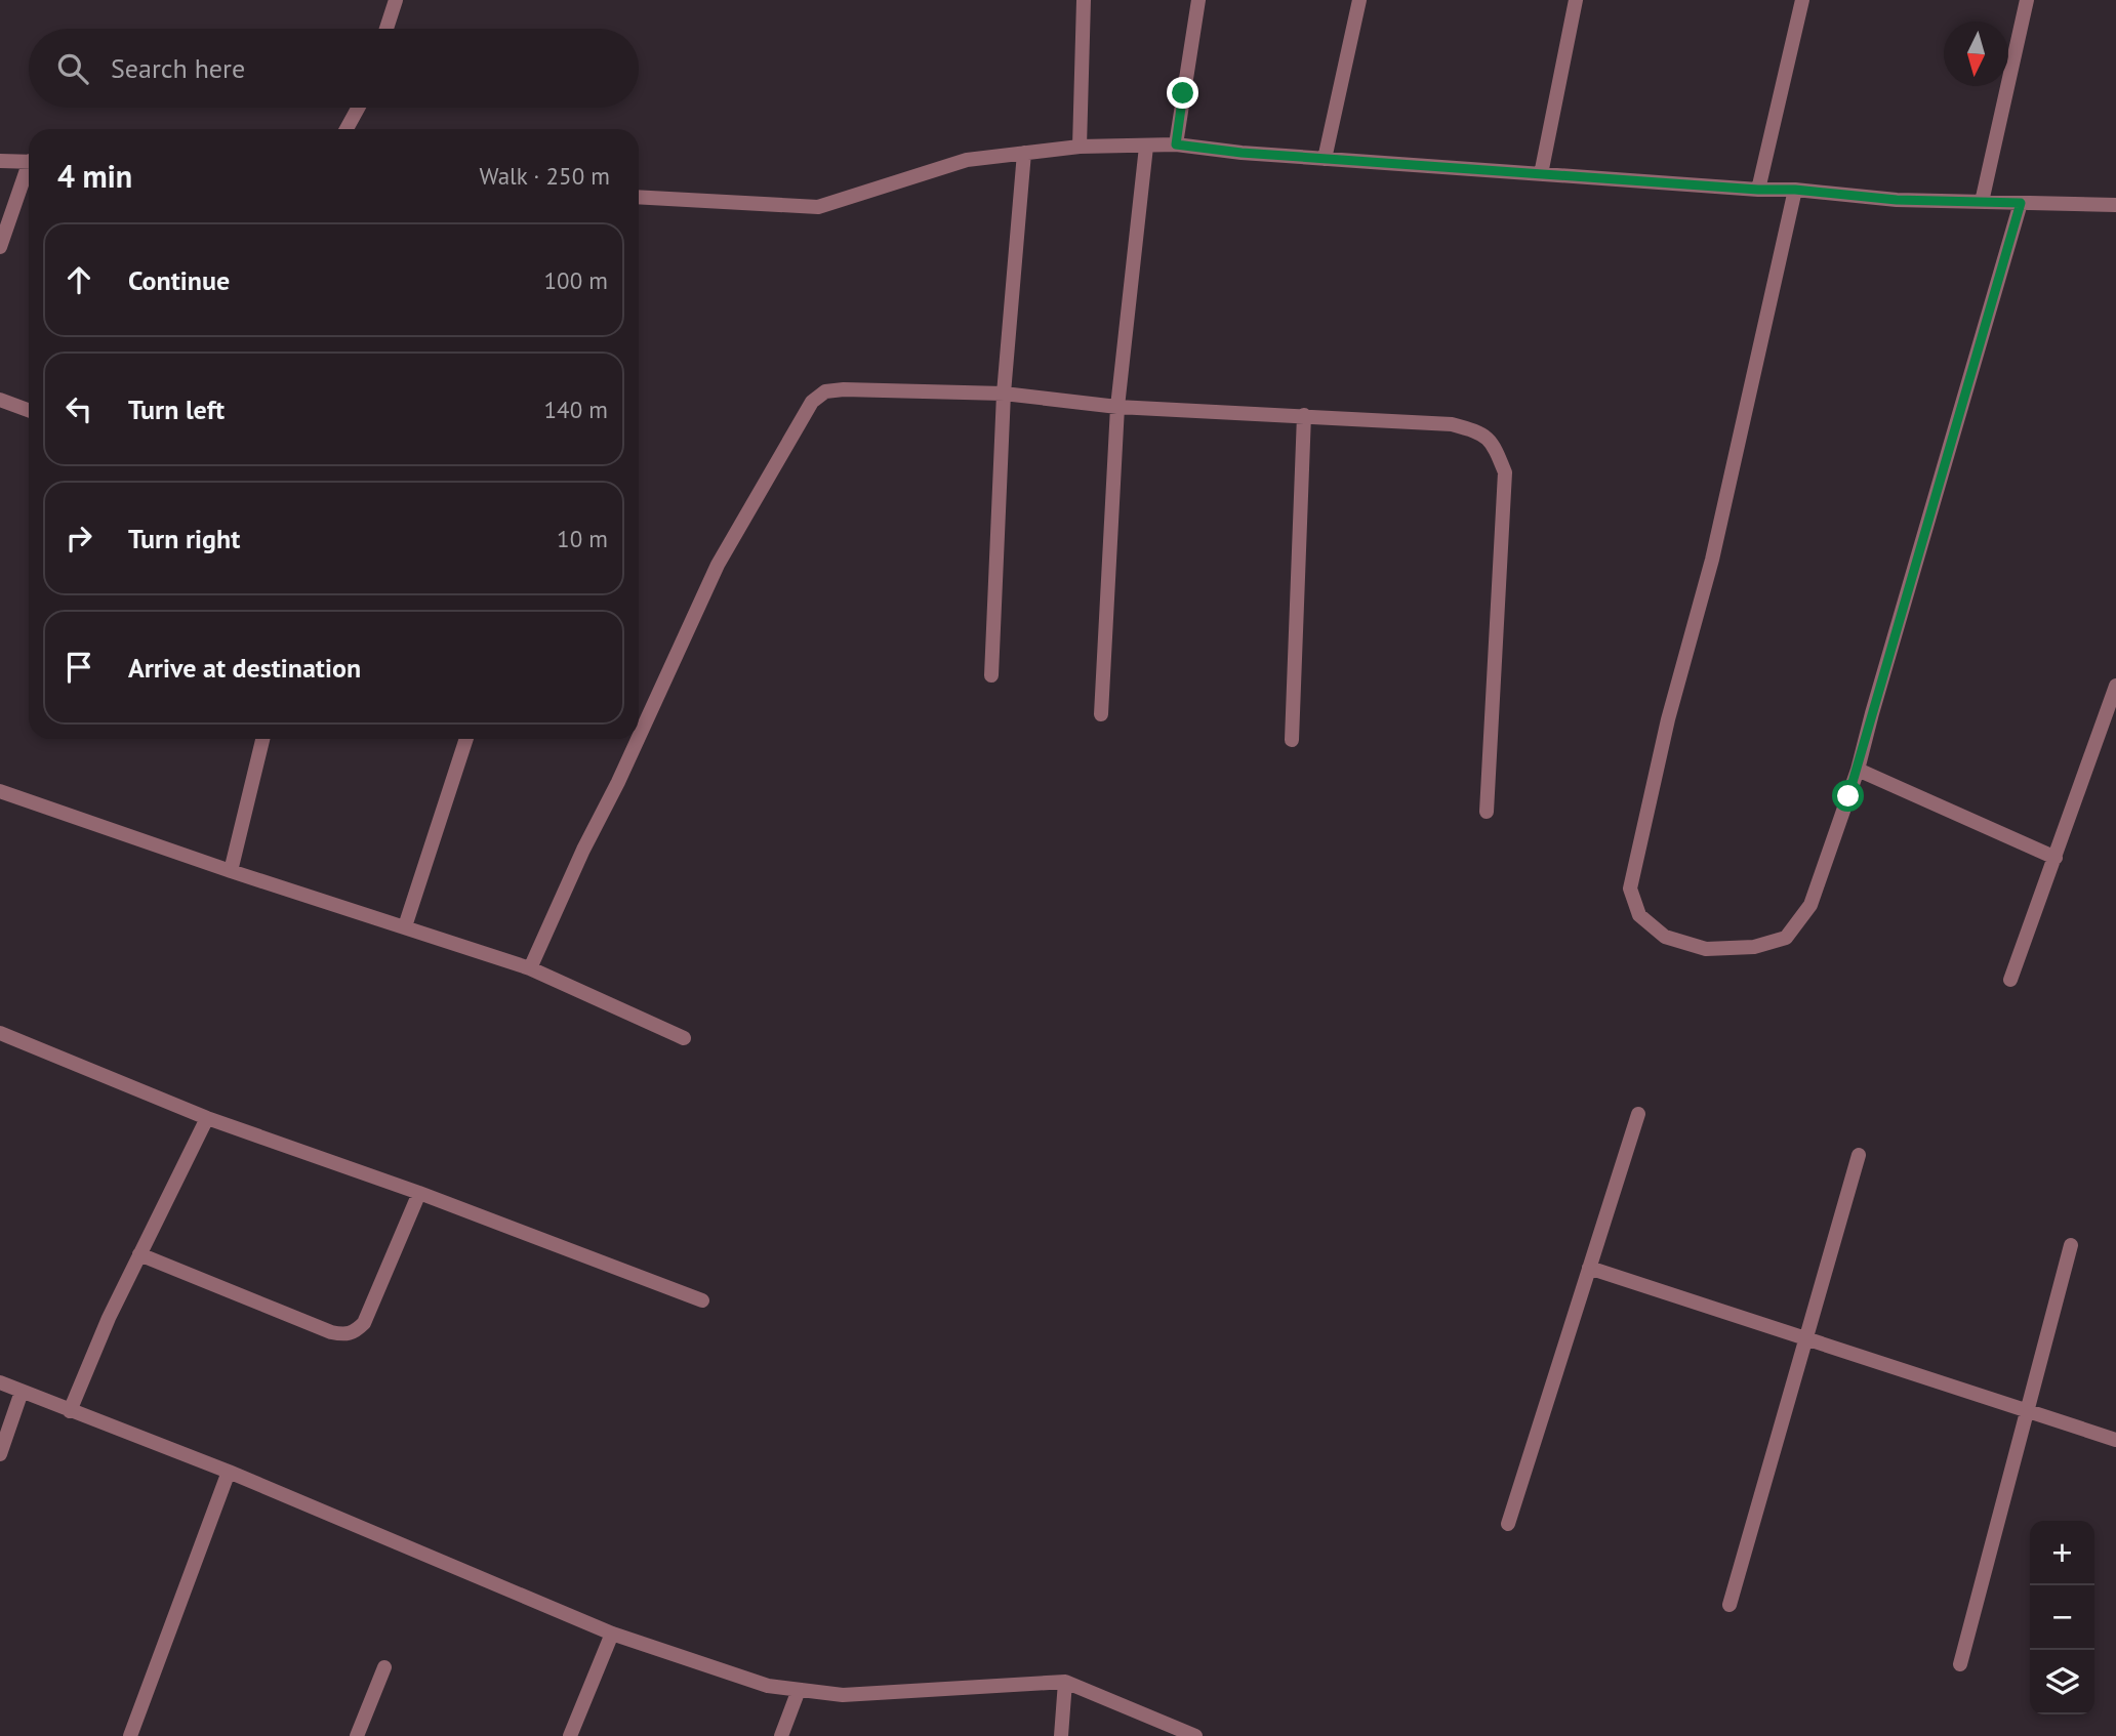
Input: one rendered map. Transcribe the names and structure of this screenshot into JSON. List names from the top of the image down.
{
  "north": "bottom",
  "page": {
    "search": "Search here",
    "heading": ["4 min", "Walk · 250 m"],
    "list": [
      ["Continue", "100 m"],
      ["Turn left", "140 m"],
      ["Turn right", "10 m"],
      "Arrive at destination"
    ],
    "map_buttons": ["+", "−"]
  }
}
